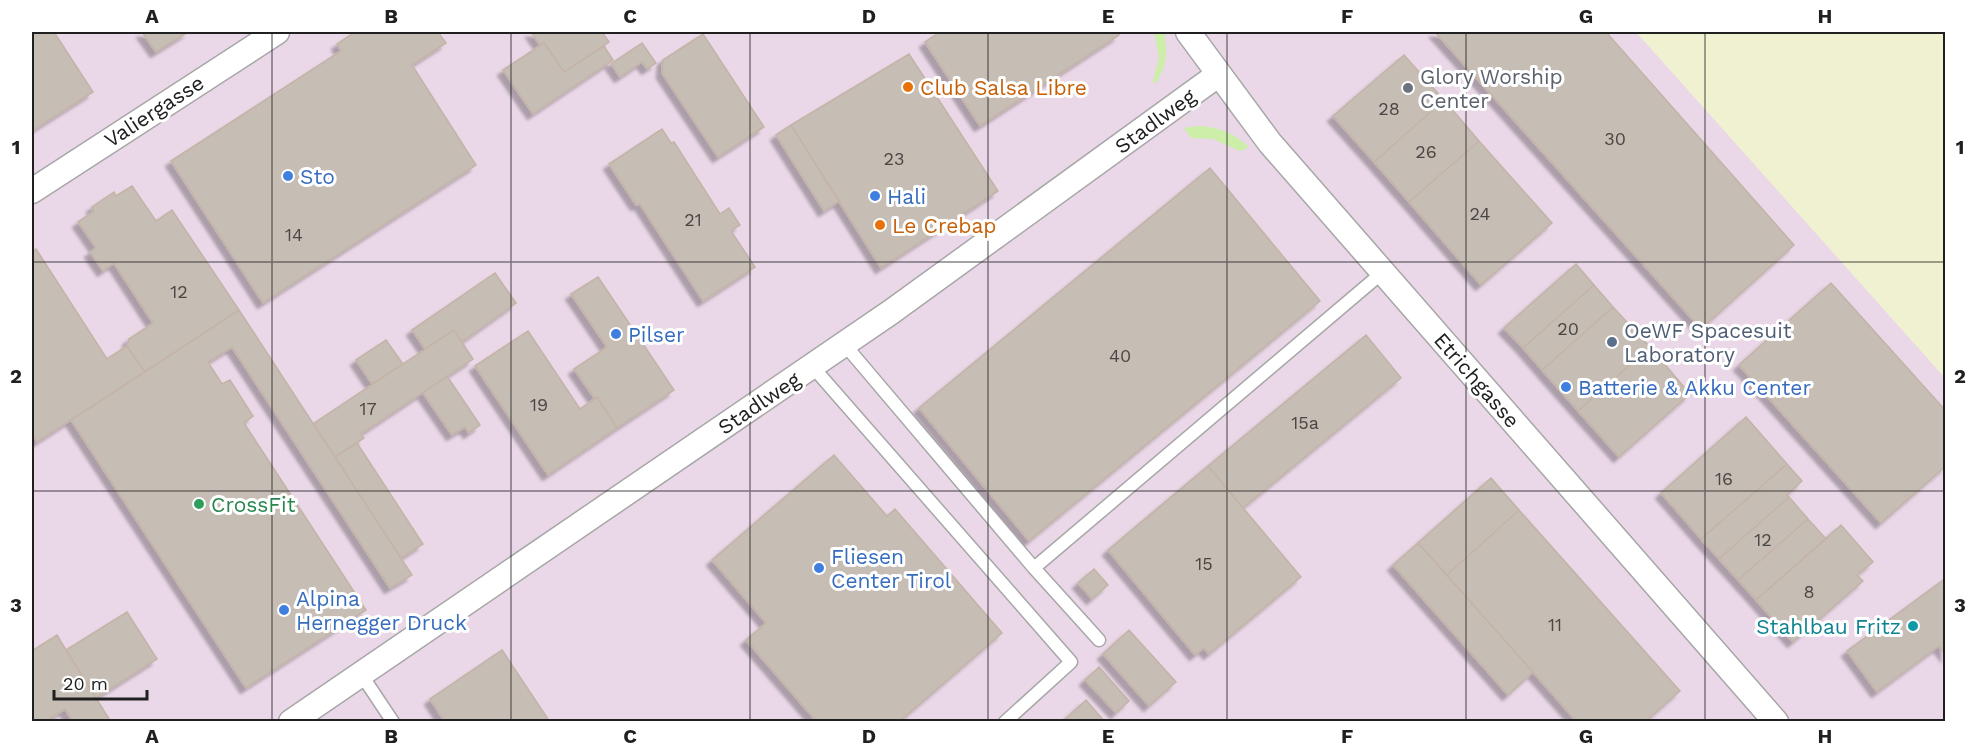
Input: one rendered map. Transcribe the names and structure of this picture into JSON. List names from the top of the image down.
{
  "streets": {
    "street": ["Valiergasse", "Stadlweg", "Etrichgasse"]
  },
  "crossings": [
    ["Stadlweg", "Etrichgasse"]
  ],
  "places": [
    "Club Salsa Libre",
    "Glory Worship Center",
    "Sto",
    "Hali",
    "Le Crebap",
    "Pilser",
    "OeWF Spacesuit Laboratory",
    "Batterie & Akku Center",
    "CrossFit",
    "Fliesen Center Tirol",
    "Alpina Hernegger Druck",
    "Stahlbau Fritz"
  ],
  "house_numbers": [
    "28",
    "30",
    "26",
    "23",
    "24",
    "21",
    "14",
    "12",
    "20",
    "40",
    "19",
    "17",
    "15a",
    "16",
    "12",
    "15",
    "8",
    "11"
  ],
  "scale_bar": "20 m",
  "grid": {
    "columns": [
      "A",
      "B",
      "C",
      "D",
      "E",
      "F",
      "G",
      "H"
    ],
    "rows": ["1", "2", "3"]
  }
}
